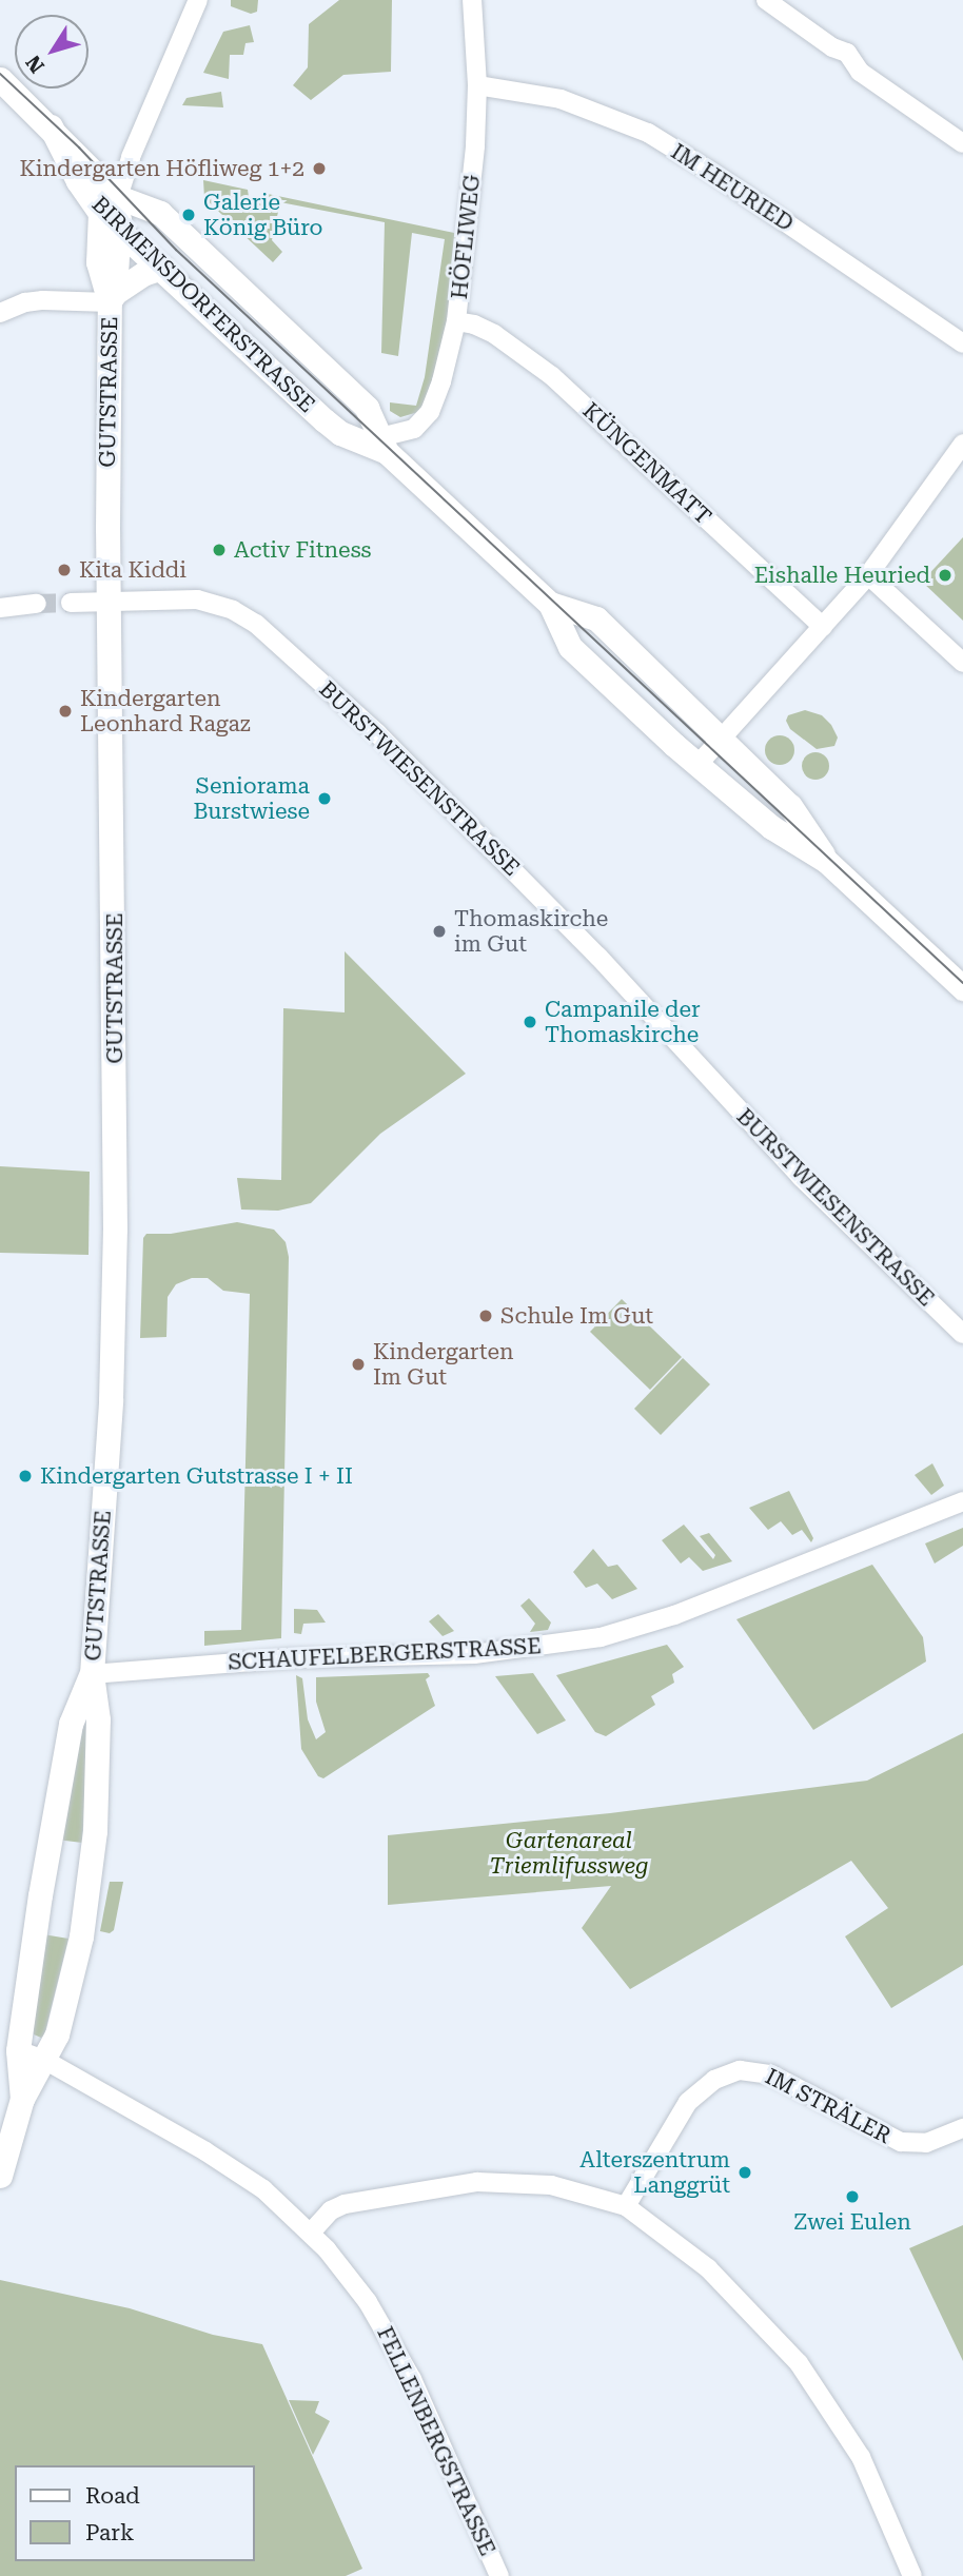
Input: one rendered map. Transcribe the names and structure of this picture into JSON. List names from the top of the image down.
{
  "streets": {
    "main road": ["BIRMENSDORFERSTRASSE", "GUTSTRASSE"],
    "street": [
      "IM HEURIED",
      "HÖFLIWEG",
      "KÜNGENMATT",
      "BURSTWIESENSTRASSE",
      "SCHAUFELBERGERSTRASSE",
      "IM STRÄLER",
      "FELLENBERGSTRASSE"
    ]
  },
  "crossings": [
    ["IM HEURIED", "HÖFLIWEG"],
    ["HÖFLIWEG", "BIRMENSDORFERSTRASSE"],
    ["HÖFLIWEG", "KÜNGENMATT"],
    ["BIRMENSDORFERSTRASSE", "GUTSTRASSE"],
    ["GUTSTRASSE", "BURSTWIESENSTRASSE"],
    ["GUTSTRASSE", "SCHAUFELBERGERSTRASSE"],
    ["GUTSTRASSE", "FELLENBERGSTRASSE"]
  ],
  "parks": ["Gartenareal Triemlifussweg"],
  "places": [
    "Kindergarten Höfliweg 1+2",
    "Galerie König Büro",
    "Activ Fitness",
    "Kita Kiddi",
    "Eishalle Heuried",
    "Kindergarten Leonhard Ragaz",
    "Seniorama Burstwiese",
    "Thomaskirche im Gut",
    "Campanile der Thomaskirche",
    "Schule Im Gut",
    "Kindergarten Im Gut",
    "Kindergarten Gutstrasse I + II",
    "Alterszentrum Langgrüt",
    "Zwei Eulen"
  ],
  "legend": ["Road", "Park"],
  "north": "bottom left"
}
